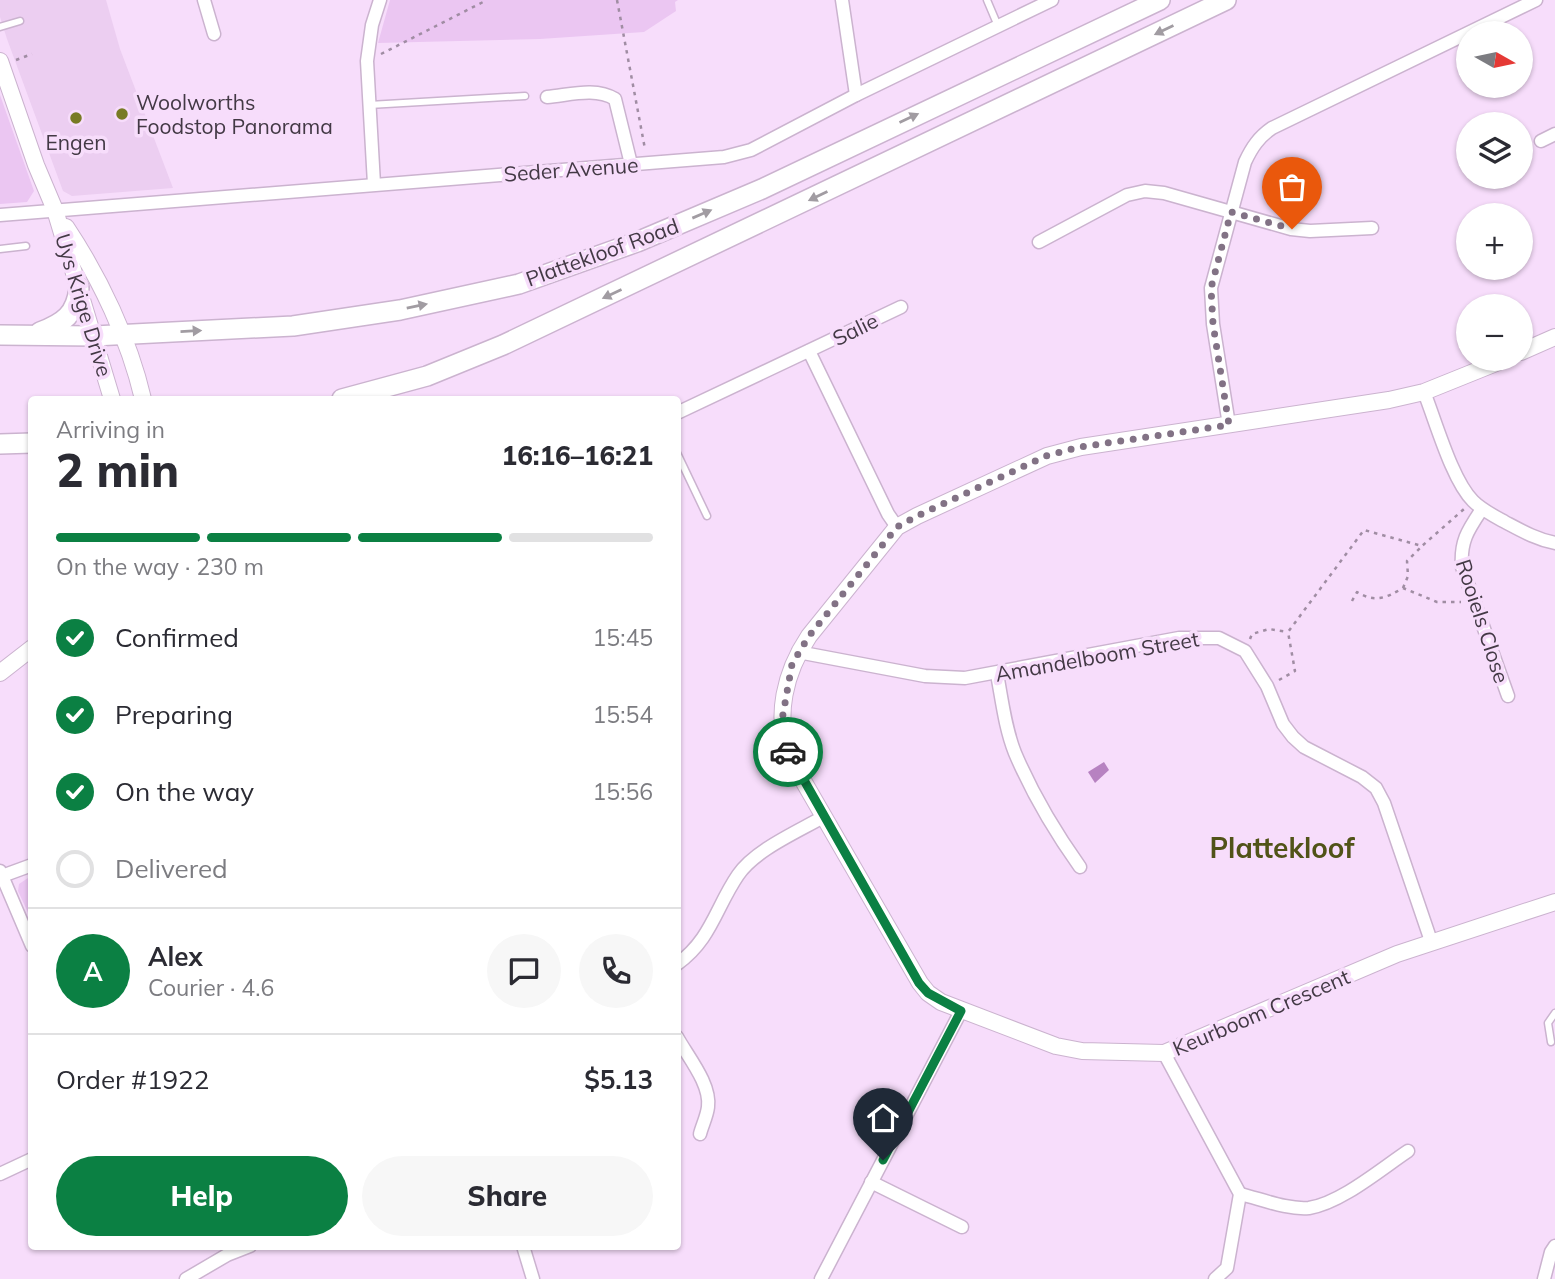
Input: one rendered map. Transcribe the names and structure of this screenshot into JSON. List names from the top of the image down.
{
  "streets": {
    "main road": ["Plattekloof Road"],
    "street": [
      "Seder Avenue",
      "Uys Krige Drive",
      "Salie",
      "Rooiels Close",
      "Amandelboom Street",
      "Keurboom Crescent"
    ]
  },
  "crossings": [
    ["Seder Avenue", "Uys Krige Drive"],
    ["Plattekloof Road", "Uys Krige Drive"],
    ["Amandelboom Street", "Keurboom Crescent"]
  ],
  "districts": ["Plattekloof"],
  "places": ["Woolworths Foodstop Panorama", "Engen"],
  "north": "right",
  "page": {
    "map_buttons": ["+", "−"],
    "heading": ["2 min", "Arriving in", "16:16–16:21"],
    "panel": [
      "Alex",
      "Courier · 4.6",
      "Order #1922",
      "$5.13"
    ],
    "bar": "On the way · 230 m",
    "list": [
      ["Confirmed", "15:45"],
      ["Preparing", "15:54"],
      ["On the way", "15:56"],
      "Delivered"
    ],
    "round": "A",
    "buttons": ["Help", "Share"]
  }
}
